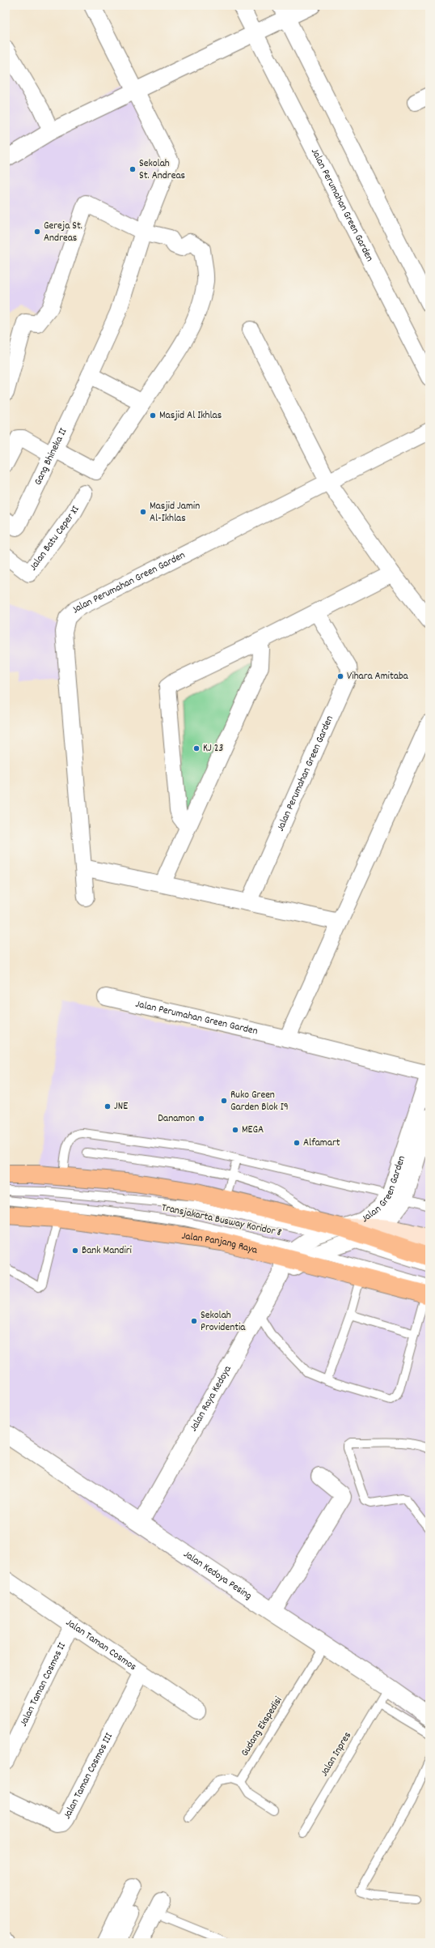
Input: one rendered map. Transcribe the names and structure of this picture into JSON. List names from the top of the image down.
{
  "streets": {
    "main road": ["Jalan Panjang Raya"],
    "street": [
      "Jalan Perumahan Green Garden",
      "Gang Bhineka II",
      "Jalan Batu Ceper XI",
      "Jalan Green Garden",
      "Jalan Raya Kedoya",
      "Jalan Kedoya Pesing",
      "Jalan Taman Cosmos",
      "Jalan Taman Cosmos II",
      "Jalan Taman Cosmos III"
    ],
    "lane": ["Transjakarta Busway Koridor 8", "Gudang Ekspedisi", "Jalan Inpres"]
  },
  "crossings": [
    ["Jalan Perumahan Green Garden", "Jalan Green Garden"],
    ["Jalan Green Garden", "Transjakarta Busway Koridor 8"],
    ["Jalan Green Garden", "Jalan Panjang Raya"],
    ["Jalan Green Garden", "Jalan Raya Kedoya"],
    ["Transjakarta Busway Koridor 8", "Jalan Panjang Raya"],
    ["Transjakarta Busway Koridor 8", "Jalan Raya Kedoya"],
    ["Jalan Panjang Raya", "Jalan Raya Kedoya"],
    ["Jalan Raya Kedoya", "Jalan Kedoya Pesing"],
    ["Jalan Kedoya Pesing", "Gudang Ekspedisi"],
    ["Jalan Kedoya Pesing", "Jalan Inpres"],
    ["Jalan Taman Cosmos", "Jalan Taman Cosmos II"],
    ["Jalan Taman Cosmos", "Jalan Taman Cosmos III"]
  ],
  "places": [
    "Sekolah St. Andreas",
    "Gereja St. Andreas",
    "Masjid Al Ikhlas",
    "Masjid Jamin Al-Ikhlas",
    "Vihara Amitaba",
    "KJ 23",
    "Ruko Green Garden Blok I9",
    "JNE",
    "Danamon",
    "MEGA",
    "Alfamart",
    "Bank Mandiri",
    "Sekolah Providentia"
  ]
}
